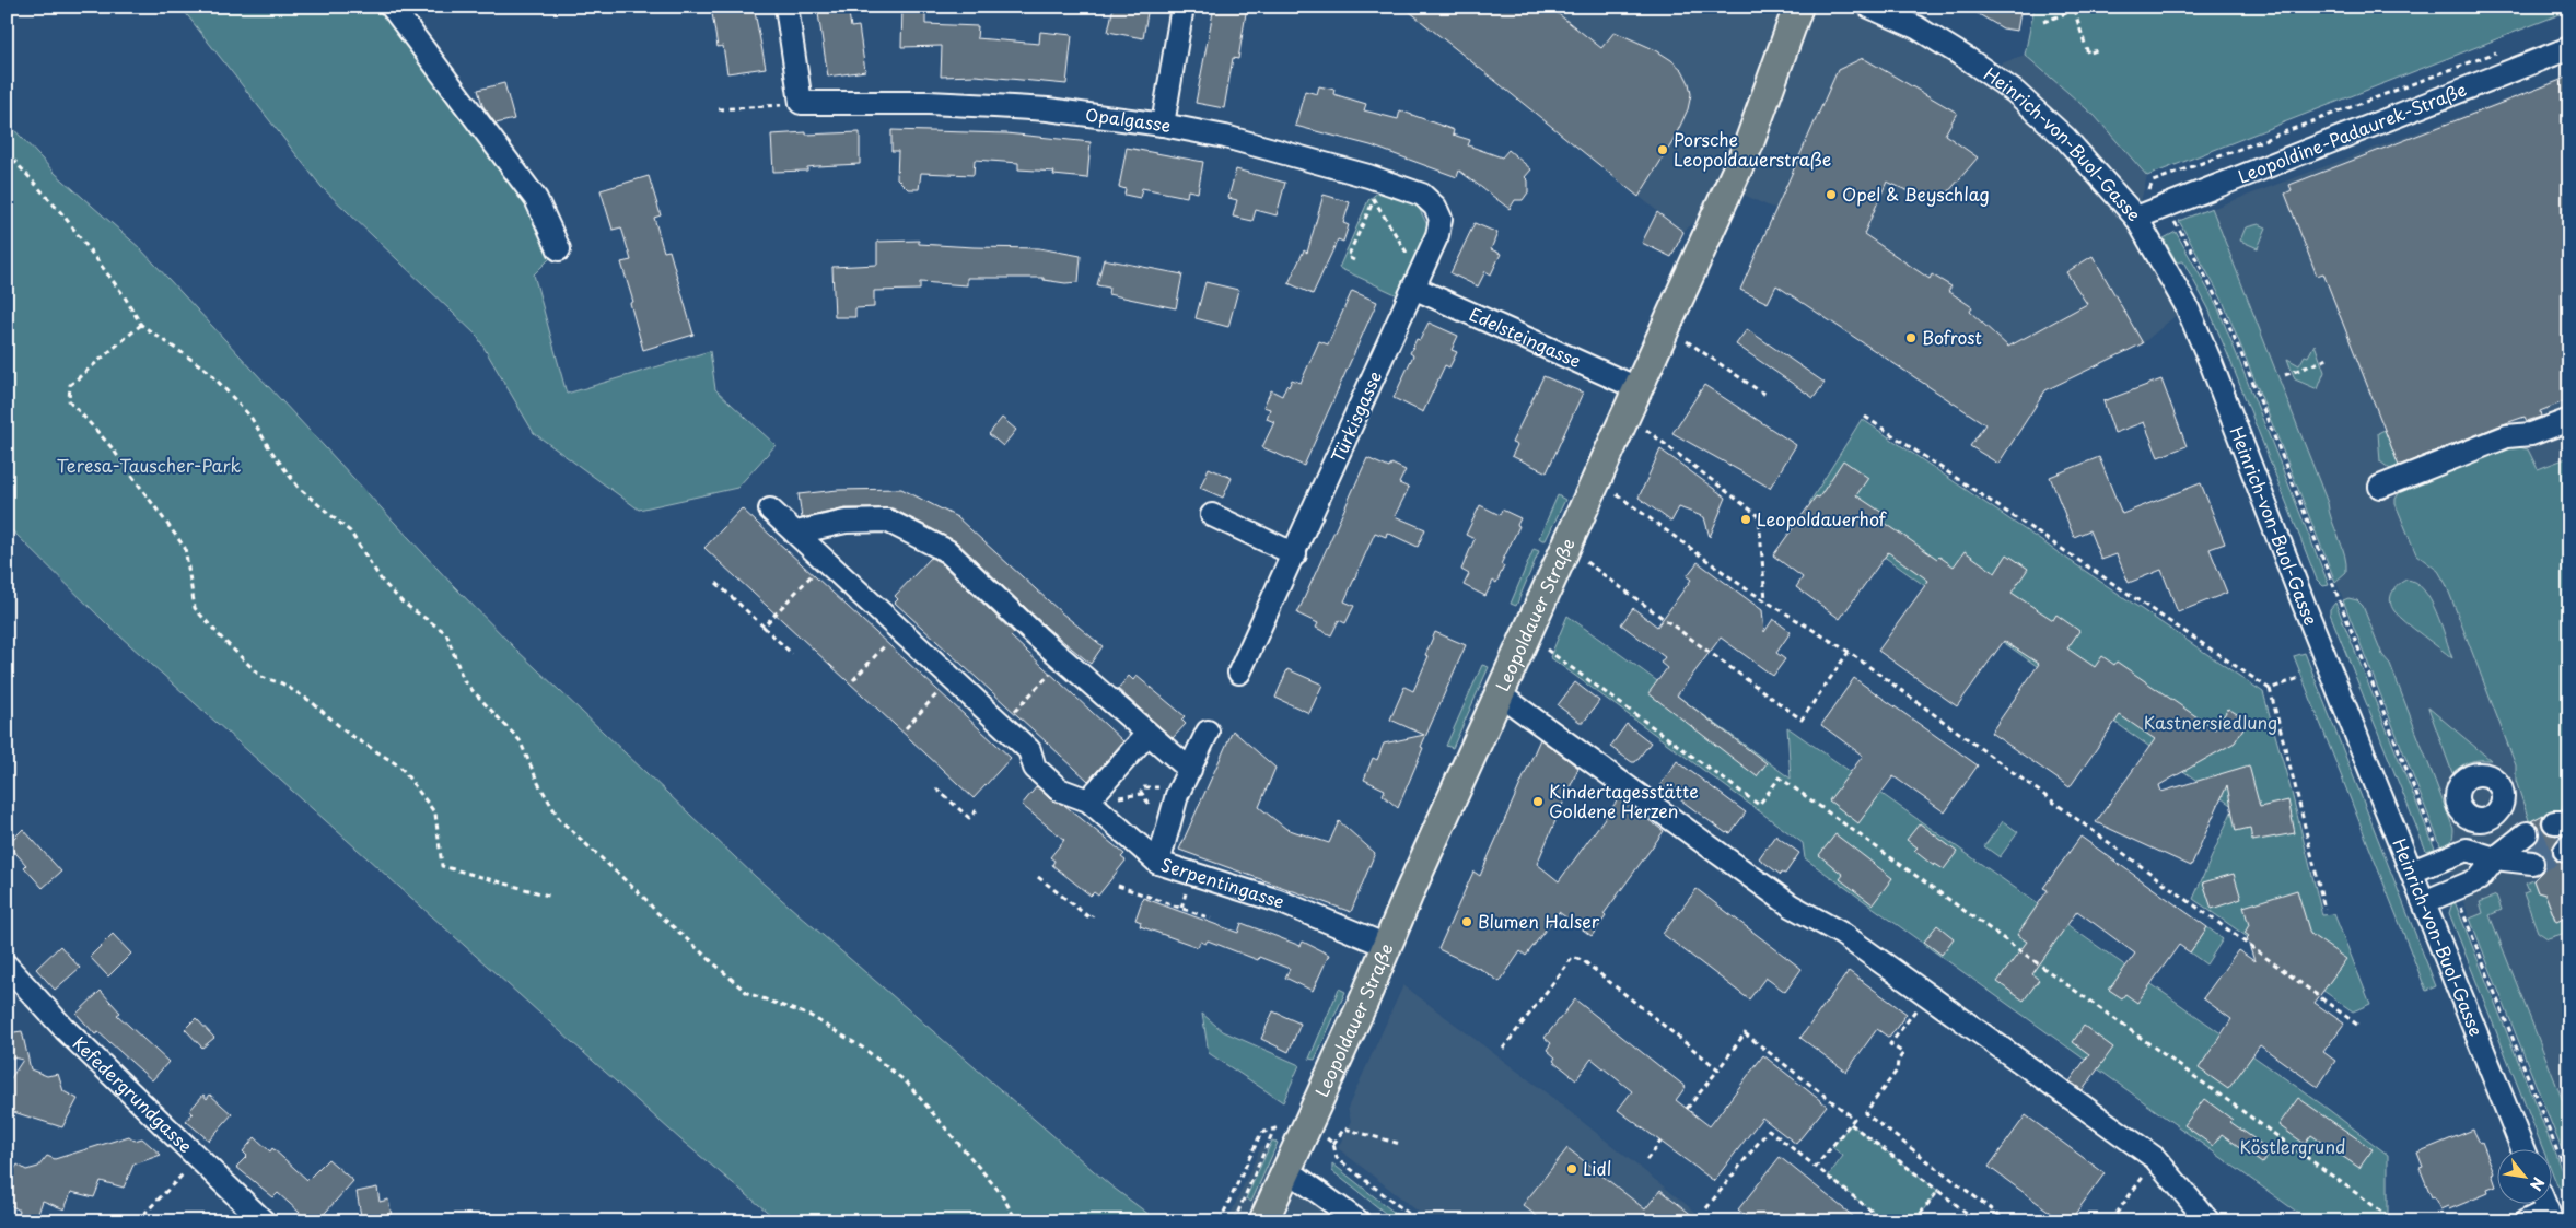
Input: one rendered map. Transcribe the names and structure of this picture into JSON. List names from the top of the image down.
{
  "streets": {
    "main road": ["Leopoldauer Straße"],
    "street": [
      "Opalgasse",
      "Leopoldine-Padaurek-Straße",
      "Heinrich-von-Buol-Gasse",
      "Edelsteingasse",
      "Türkisgasse",
      "Serpentingasse",
      "Kefedergrundgasse"
    ]
  },
  "crossings": [
    ["Opalgasse", "Edelsteingasse"],
    ["Opalgasse", "Türkisgasse"],
    ["Leopoldine-Padaurek-Straße", "Heinrich-von-Buol-Gasse"],
    ["Edelsteingasse", "Türkisgasse"],
    ["Edelsteingasse", "Leopoldauer Straße"],
    ["Leopoldauer Straße", "Serpentingasse"]
  ],
  "parks": ["Teresa-Tauscher-Park", "Kastnersiedlung", "Köstlergrund"],
  "places": [
    "Porsche Leopoldauerstraße",
    "Opel & Beyschlag",
    "Bofrost",
    "Leopoldauerhof",
    "Kindertagesstätte Goldene Herzen",
    "Blumen Halser",
    "Lidl"
  ],
  "north": "bottom right"
}
